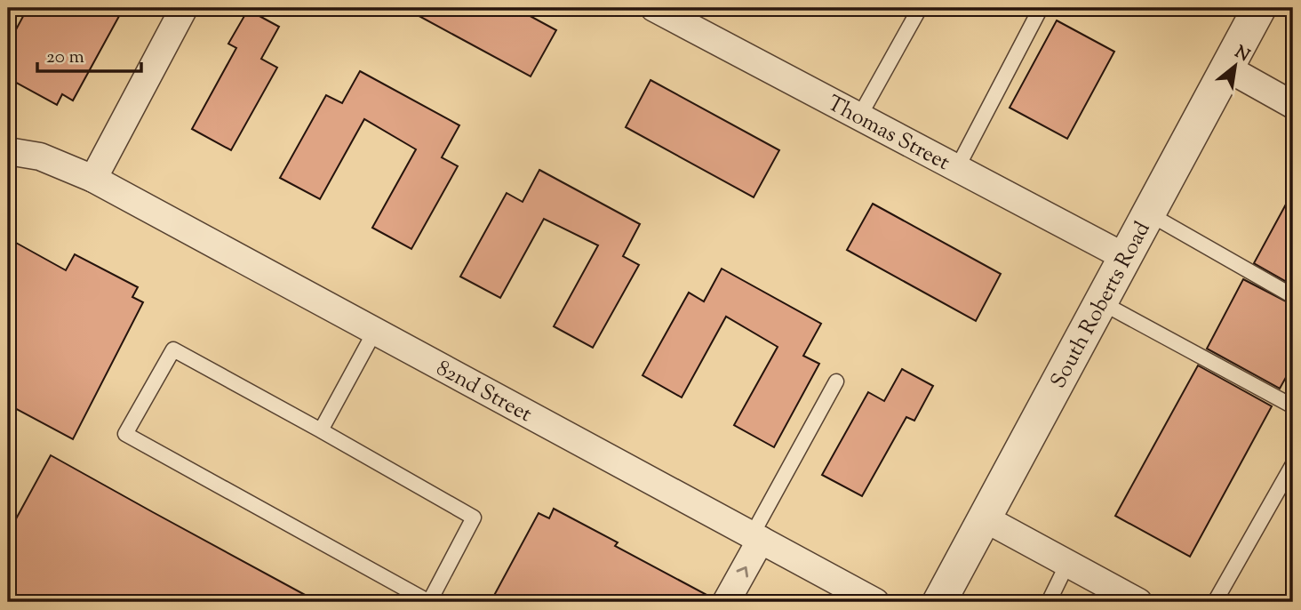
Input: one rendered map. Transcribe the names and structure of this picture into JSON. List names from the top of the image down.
{
  "streets": {
    "street": ["Thomas Street", "South Roberts Road", "82nd Street"]
  },
  "crossings": [
    ["Thomas Street", "South Roberts Road"]
  ],
  "scale_bar": "20 m",
  "north": "top right"
}
